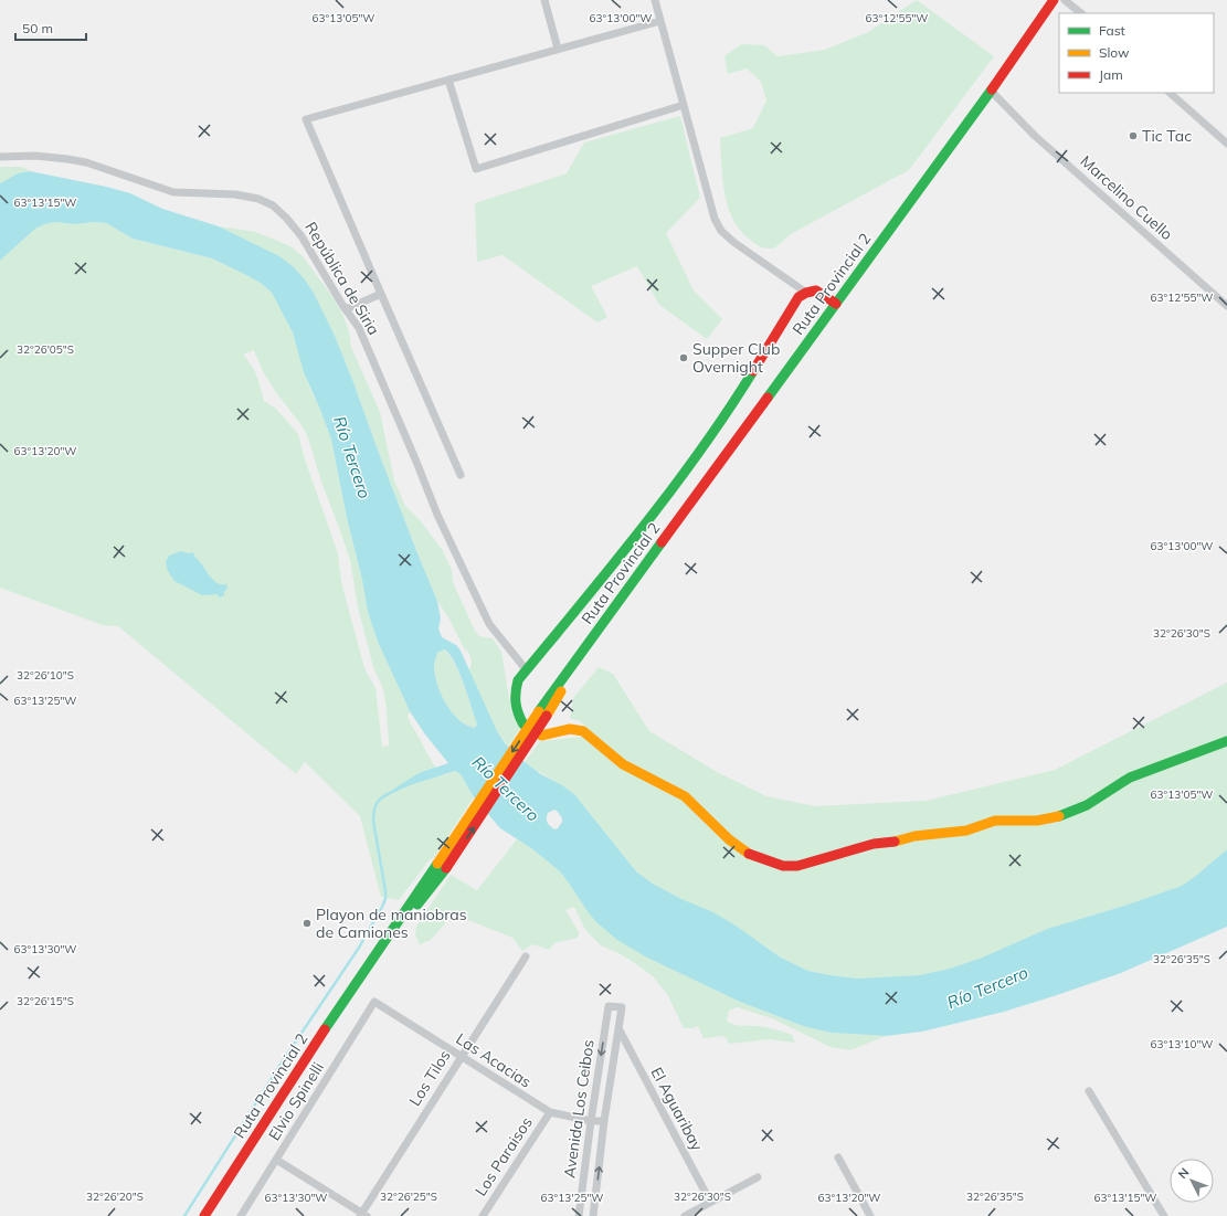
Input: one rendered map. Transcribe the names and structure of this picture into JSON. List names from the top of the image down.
{
  "streets": {
    "main road": ["Ruta Provincial 2"],
    "street": [
      "Marcelino Cuello",
      "República de Siria",
      "Las Acacias",
      "Los Tilos",
      "Elvio Spinelli",
      "Avenida Los Ceibos",
      "El Aguaribay",
      "Los Paraisos"
    ]
  },
  "crossings": [
    ["Marcelino Cuello", "Ruta Provincial 2"],
    ["Las Acacias", "Los Tilos"],
    ["Las Acacias", "Elvio Spinelli"],
    ["Las Acacias", "Avenida Los Ceibos"],
    ["Las Acacias", "Los Paraisos"],
    ["Avenida Los Ceibos", "El Aguaribay"]
  ],
  "water": ["Río Tercero"],
  "places": ["Tic Tac", "Supper Club Overnight", "Playon de maniobras de Camiones"],
  "legend": ["Fast", "Slow", "Jam"],
  "scale_bar": "50 m",
  "north": "top left",
  "coordinates": [
    "63°13'05\"W",
    "63°13'00\"W",
    "63°12'55\"W",
    "63°13'15\"W",
    "32°26'05\"S",
    "63°13'20\"W",
    "32°26'30\"S",
    "32°26'10\"S",
    "63°13'25\"W",
    "63°13'30\"W",
    "32°26'35\"S",
    "32°26'15\"S",
    "63°13'10\"W",
    "32°26'20\"S",
    "32°26'25\"S"
  ]
}
